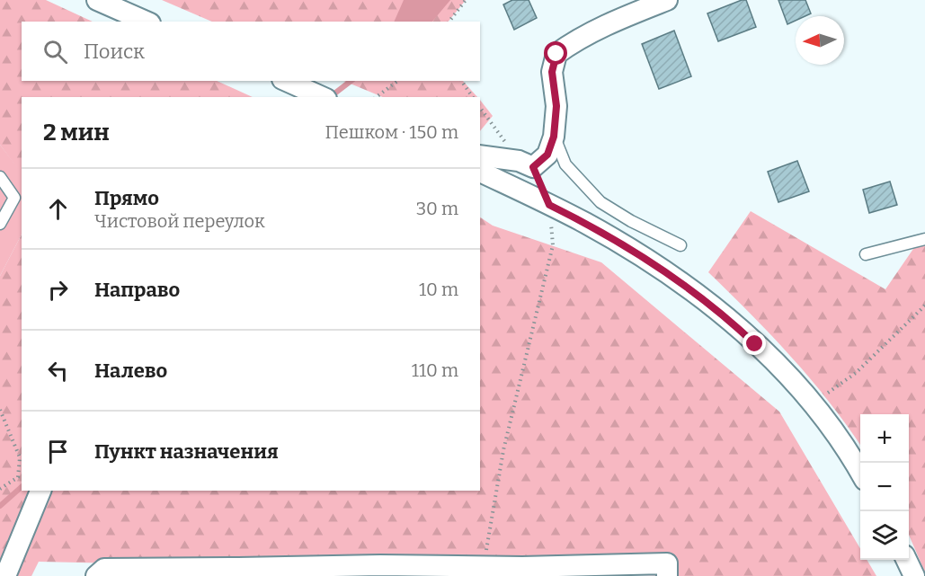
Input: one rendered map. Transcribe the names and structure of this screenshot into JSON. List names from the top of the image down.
{
  "north": "left",
  "page": {
    "search": "Поиск",
    "heading": ["2 мин", "Пешком · 150 m"],
    "list": [
      ["Прямо", "Чистовой переулок", "30 m"],
      ["Направо", "10 m"],
      ["Налево", "110 m"],
      "Пункт назначения"
    ],
    "map_buttons": ["+", "−"]
  }
}
